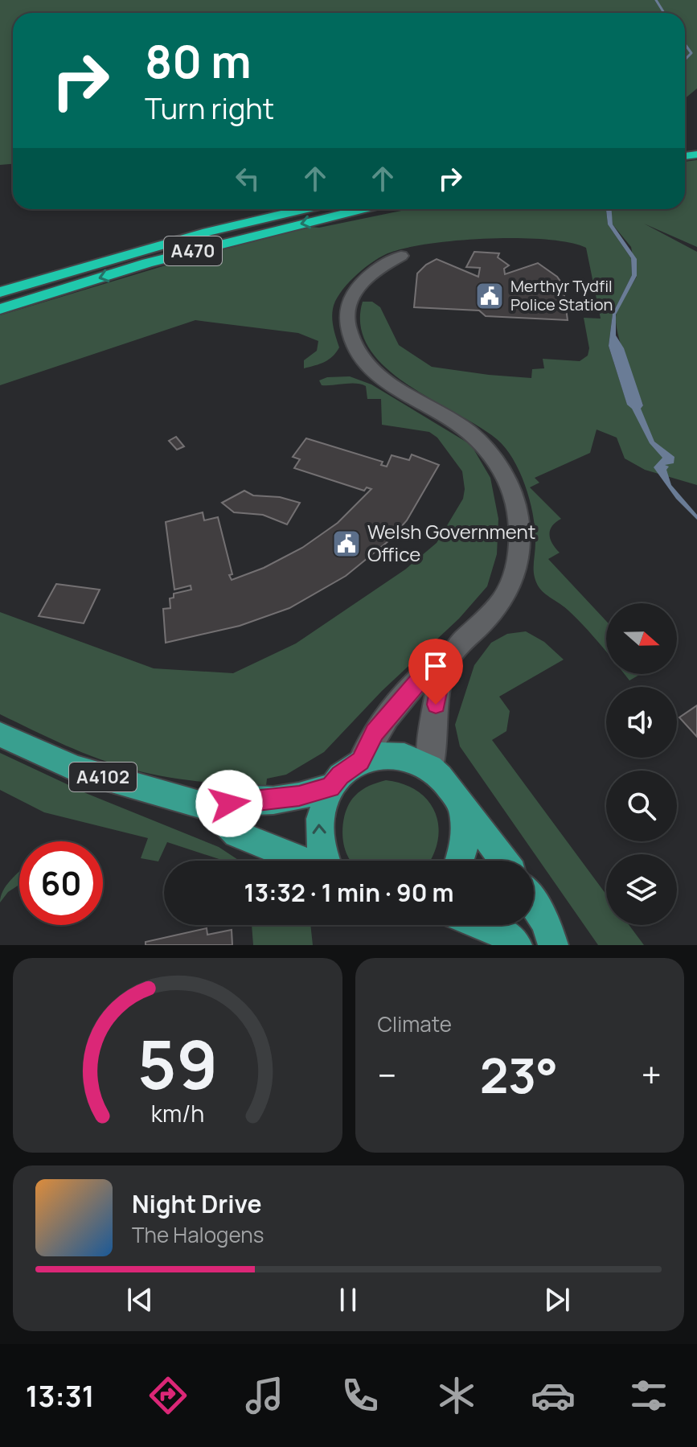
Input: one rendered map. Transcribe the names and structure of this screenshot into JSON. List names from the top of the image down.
{
  "streets": {
    "highway": ["A470"],
    "main road": ["A4102"]
  },
  "places": {
    "public building": ["Merthyr Tydfil Police Station", "Welsh Government Office"]
  },
  "north": "right",
  "page": {
    "turn": ["80 m", "Turn right"],
    "limit": "60",
    "trip": "13:32 · 1 min · 90 m",
    "tile": "Climate",
    "heat": ["−", "23°", "+"],
    "song": ["Night Drive", "The Halogens"],
    "tabs": "13:31",
    "gauge": ["59", "km/h"]
  }
}
